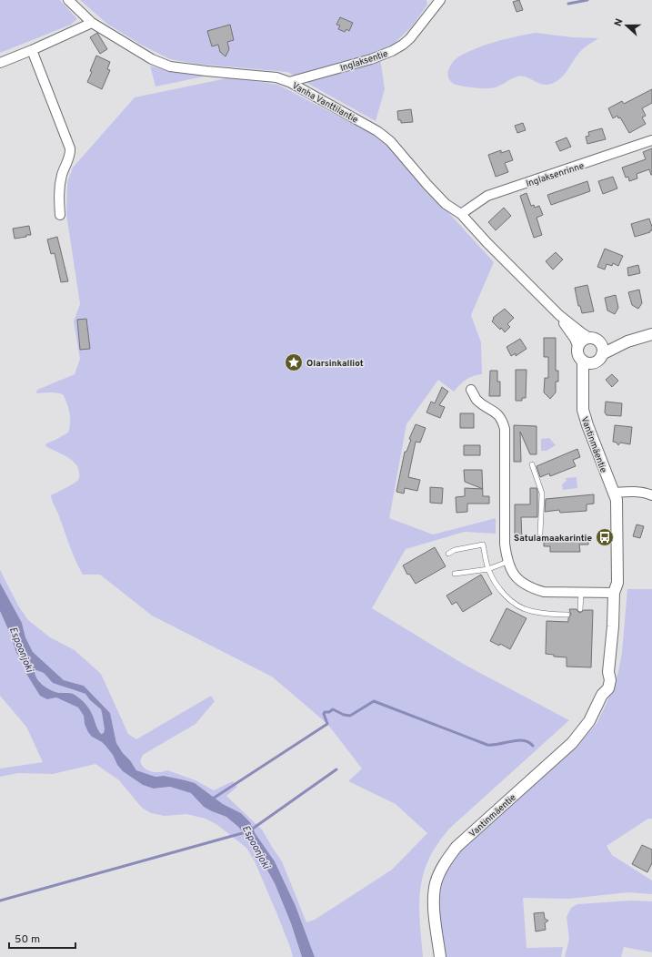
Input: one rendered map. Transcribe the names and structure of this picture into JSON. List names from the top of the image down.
{
  "streets": {
    "street": [
      "Inglaksentie",
      "Vanha Vanttilantie",
      "Inglaksenrinne",
      "Vantinmäentie"
    ]
  },
  "crossings": [
    ["Inglaksentie", "Vanha Vanttilantie"],
    ["Vanha Vanttilantie", "Inglaksenrinne"],
    ["Vanha Vanttilantie", "Vantinmäentie"]
  ],
  "water": ["Espoonjoki"],
  "places": {
    "place": ["Olarsinkalliot"],
    "bus stop": ["Satulamaakarintie"]
  },
  "scale_bar": "50 m",
  "north": "left"
}
